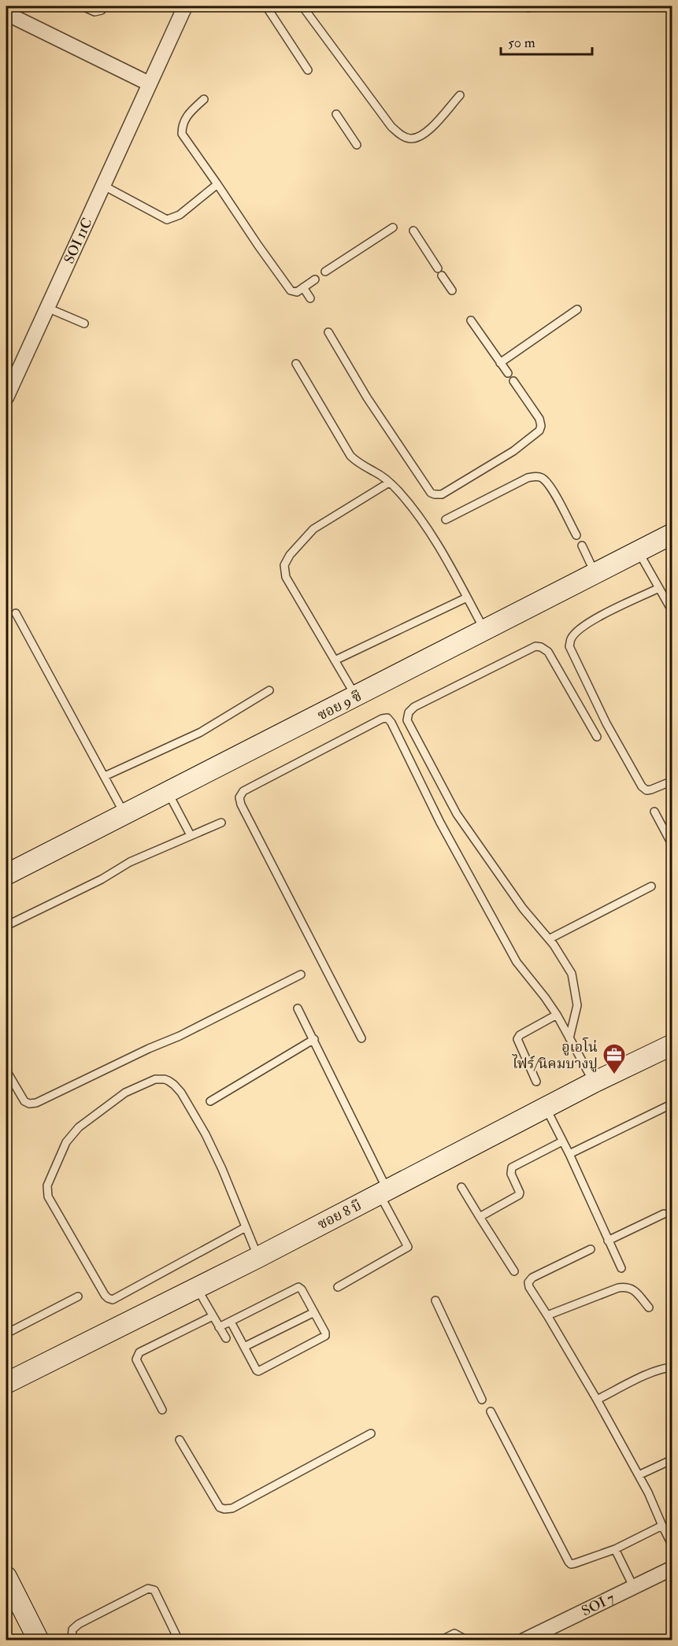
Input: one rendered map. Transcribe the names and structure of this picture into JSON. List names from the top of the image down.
{
  "streets": {
    "street": [
      "SOI 11C",
      "ซอย 9 ซี",
      "ซอย 8 บี",
      "SOI 7"
    ]
  },
  "places": {
    "office": ["อูเอโน่ ไฟร์/นิคมบางปู"]
  },
  "scale_bar": "50 m"
}
